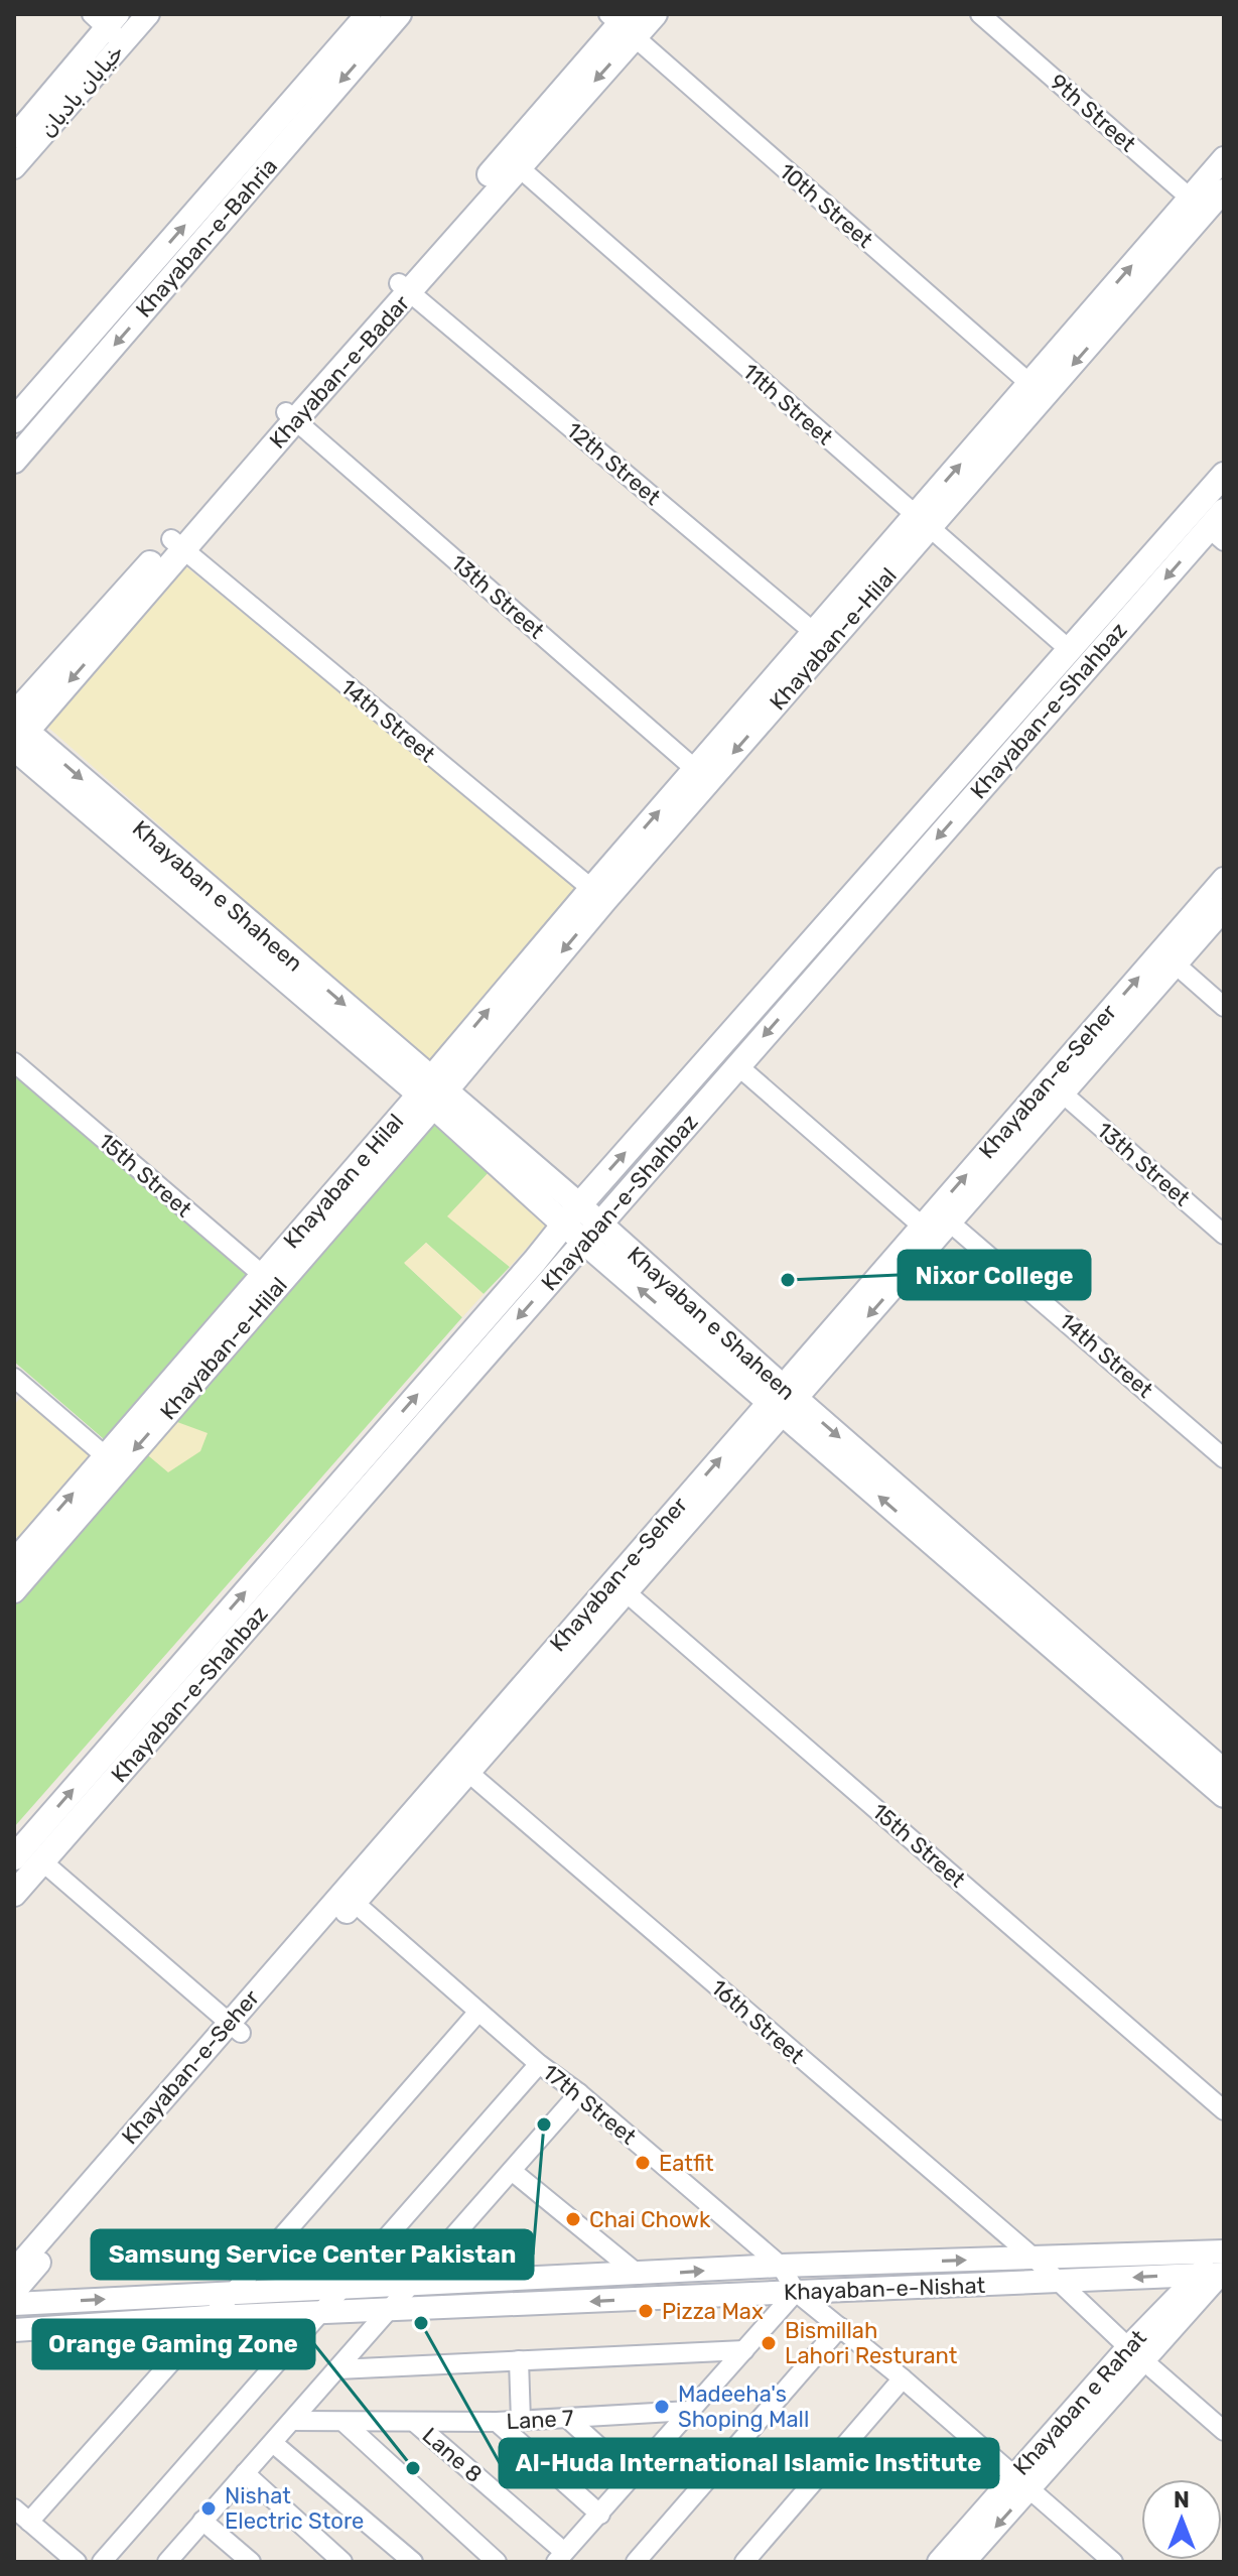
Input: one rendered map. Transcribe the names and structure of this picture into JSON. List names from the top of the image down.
{
  "streets": {
    "main road": [
      "Khayaban-e-Bahria",
      "Khayaban-e-Badar",
      "Khayaban-e-Shahbaz",
      "Khayaban e Shaheen"
    ],
    "street": [
      "خیابان بادبان",
      "9th Street",
      "10th Street",
      "11th Street",
      "12th Street",
      "13th Street",
      "Khayaban-e-Hilal",
      "14th Street",
      "Khayaban-e-Seher",
      "15th Street",
      "16th Street",
      "17th Street",
      "Khayaban-e-Nishat",
      "Khayaban e Rahat",
      "Lane 7",
      "Lane 8"
    ]
  },
  "crossings": [
    ["9th Street", "Khayaban-e-Hilal"],
    ["10th Street", "Khayaban-e-Badar"],
    ["10th Street", "Khayaban-e-Hilal"],
    ["Khayaban-e-Badar", "11th Street"],
    ["Khayaban-e-Badar", "12th Street"],
    ["Khayaban-e-Badar", "13th Street"],
    ["Khayaban-e-Badar", "14th Street"],
    ["Khayaban-e-Badar", "Khayaban e Shaheen"],
    ["11th Street", "Khayaban-e-Hilal"],
    ["11th Street", "Khayaban-e-Shahbaz"],
    ["12th Street", "Khayaban-e-Hilal"],
    ["13th Street", "Khayaban-e-Hilal"],
    ["13th Street", "Khayaban-e-Seher"],
    ["Khayaban-e-Hilal", "14th Street"],
    ["Khayaban-e-Hilal", "Khayaban e Shaheen"],
    ["Khayaban-e-Hilal", "15th Street"],
    ["Khayaban-e-Shahbaz", "14th Street"],
    ["Khayaban-e-Shahbaz", "Khayaban e Shaheen"],
    ["14th Street", "Khayaban-e-Seher"],
    ["Khayaban e Shaheen", "Khayaban-e-Seher"],
    ["Khayaban-e-Seher", "15th Street"],
    ["Khayaban-e-Seher", "16th Street"],
    ["Khayaban-e-Seher", "17th Street"],
    ["16th Street", "Khayaban-e-Nishat"],
    ["16th Street", "Khayaban e Rahat"],
    ["17th Street", "Khayaban-e-Nishat"],
    ["17th Street", "Khayaban e Rahat"],
    ["Khayaban-e-Nishat", "Khayaban e Rahat"],
    ["Lane 7", "Lane 8"]
  ],
  "places": [
    "Nixor College",
    "Samsung Service Center Pakistan",
    "Eatfit",
    "Chai Chowk",
    "Pizza Max",
    "Al-Huda International Islamic Institute",
    "Bismillah Lahori Resturant",
    "Madeeha's Shoping Mall",
    "Orange Gaming Zone",
    "Nishat Electric Store"
  ],
  "north": "top"
}
